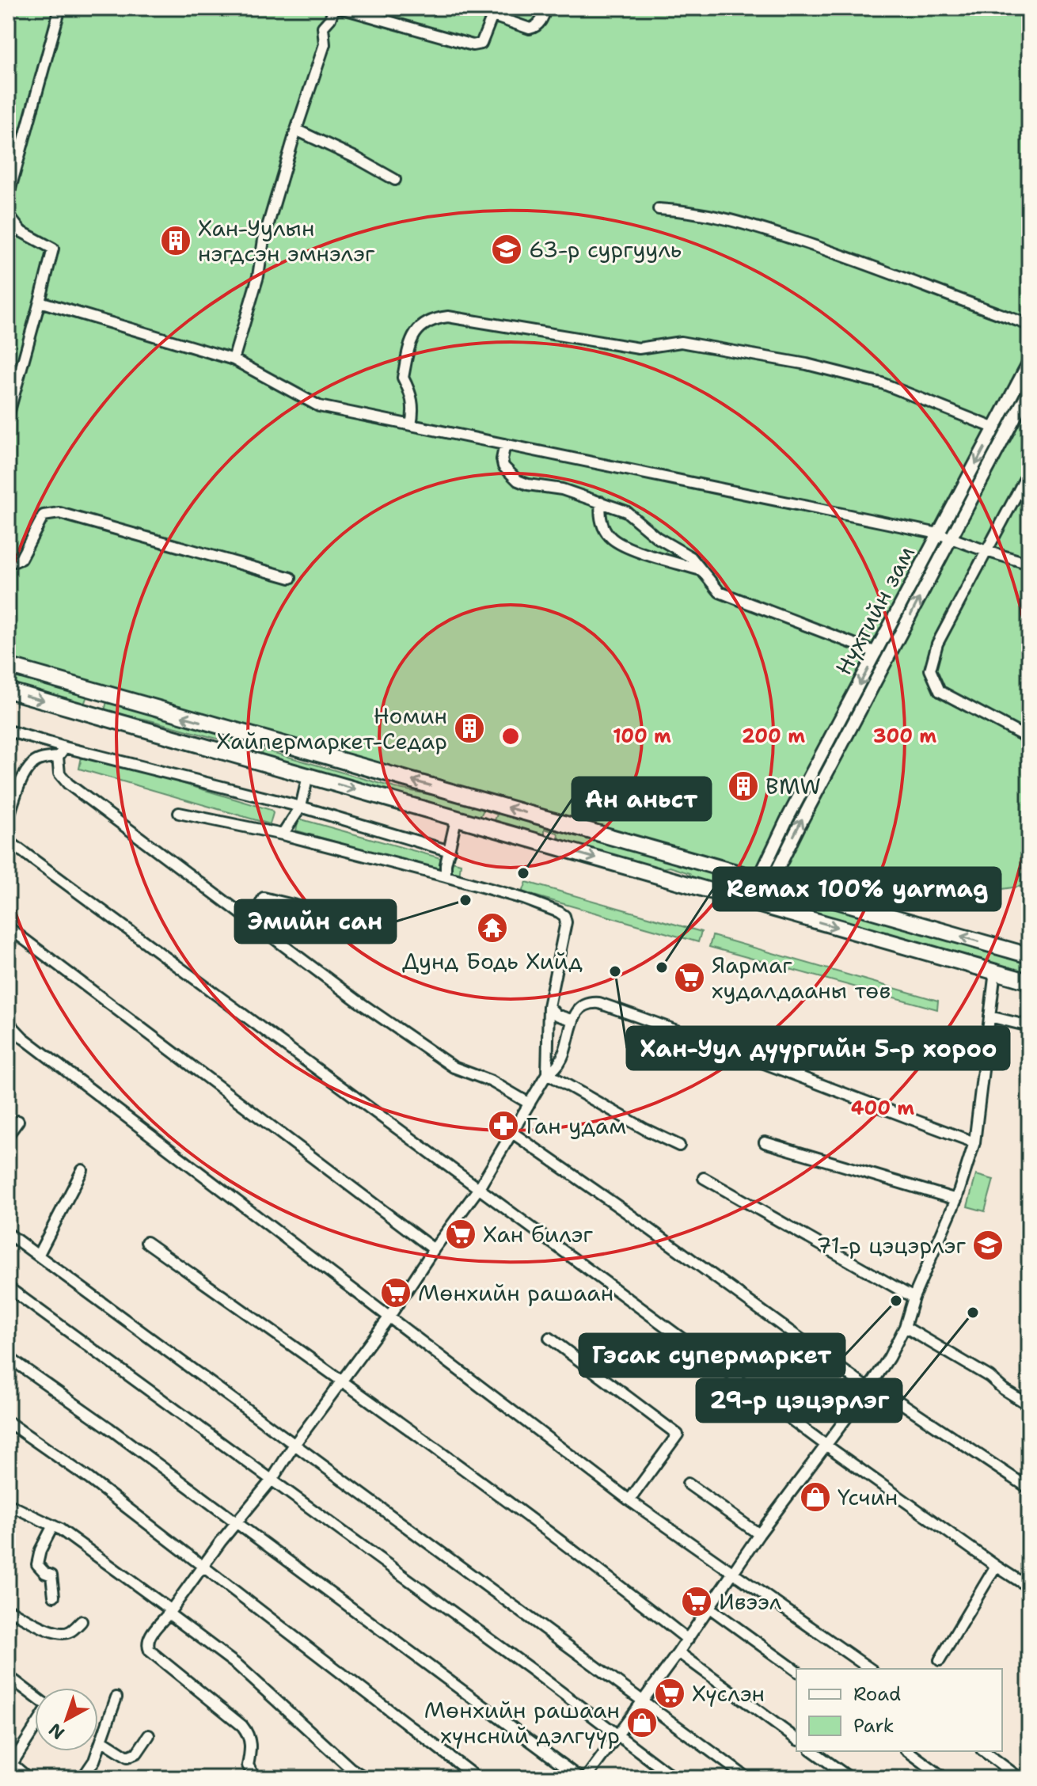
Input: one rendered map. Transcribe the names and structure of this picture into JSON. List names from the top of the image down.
{
  "streets": {
    "main road": ["Нүхтийн зам"]
  },
  "places": {
    "building": ["Хан-Уулын нэгдсэн эмнэлэг", "Номин Хайпермаркет-Седар", "BMW"],
    "school or university": ["63-р сургууль", "71-р цэцэрлэг"],
    "other": [
      "Ан аньст",
      "Эмийн сан",
      "Remax 100% yarmag",
      "Хан-Уул дүүргийн 5-р хороо",
      "Гэсак супермаркет",
      "29-р цэцэрлэг"
    ],
    "temple": ["Дунд Бодь Хийд"],
    "supermarket": [
      "Яармаг худалдааны төв",
      "Хан билэг",
      "Мөнхийн рашаан",
      "Ивээл",
      "Хүслэн"
    ],
    "pharmacy": ["Ган удам"],
    "shop": ["Үсчин", "Мөнхийн рашаан хүнсний дэлгүүр"]
  },
  "legend": ["Road", "Park"],
  "north": "bottom left",
  "rings": [
    "100 m",
    "200 m",
    "300 m",
    "400 m"
  ]
}
